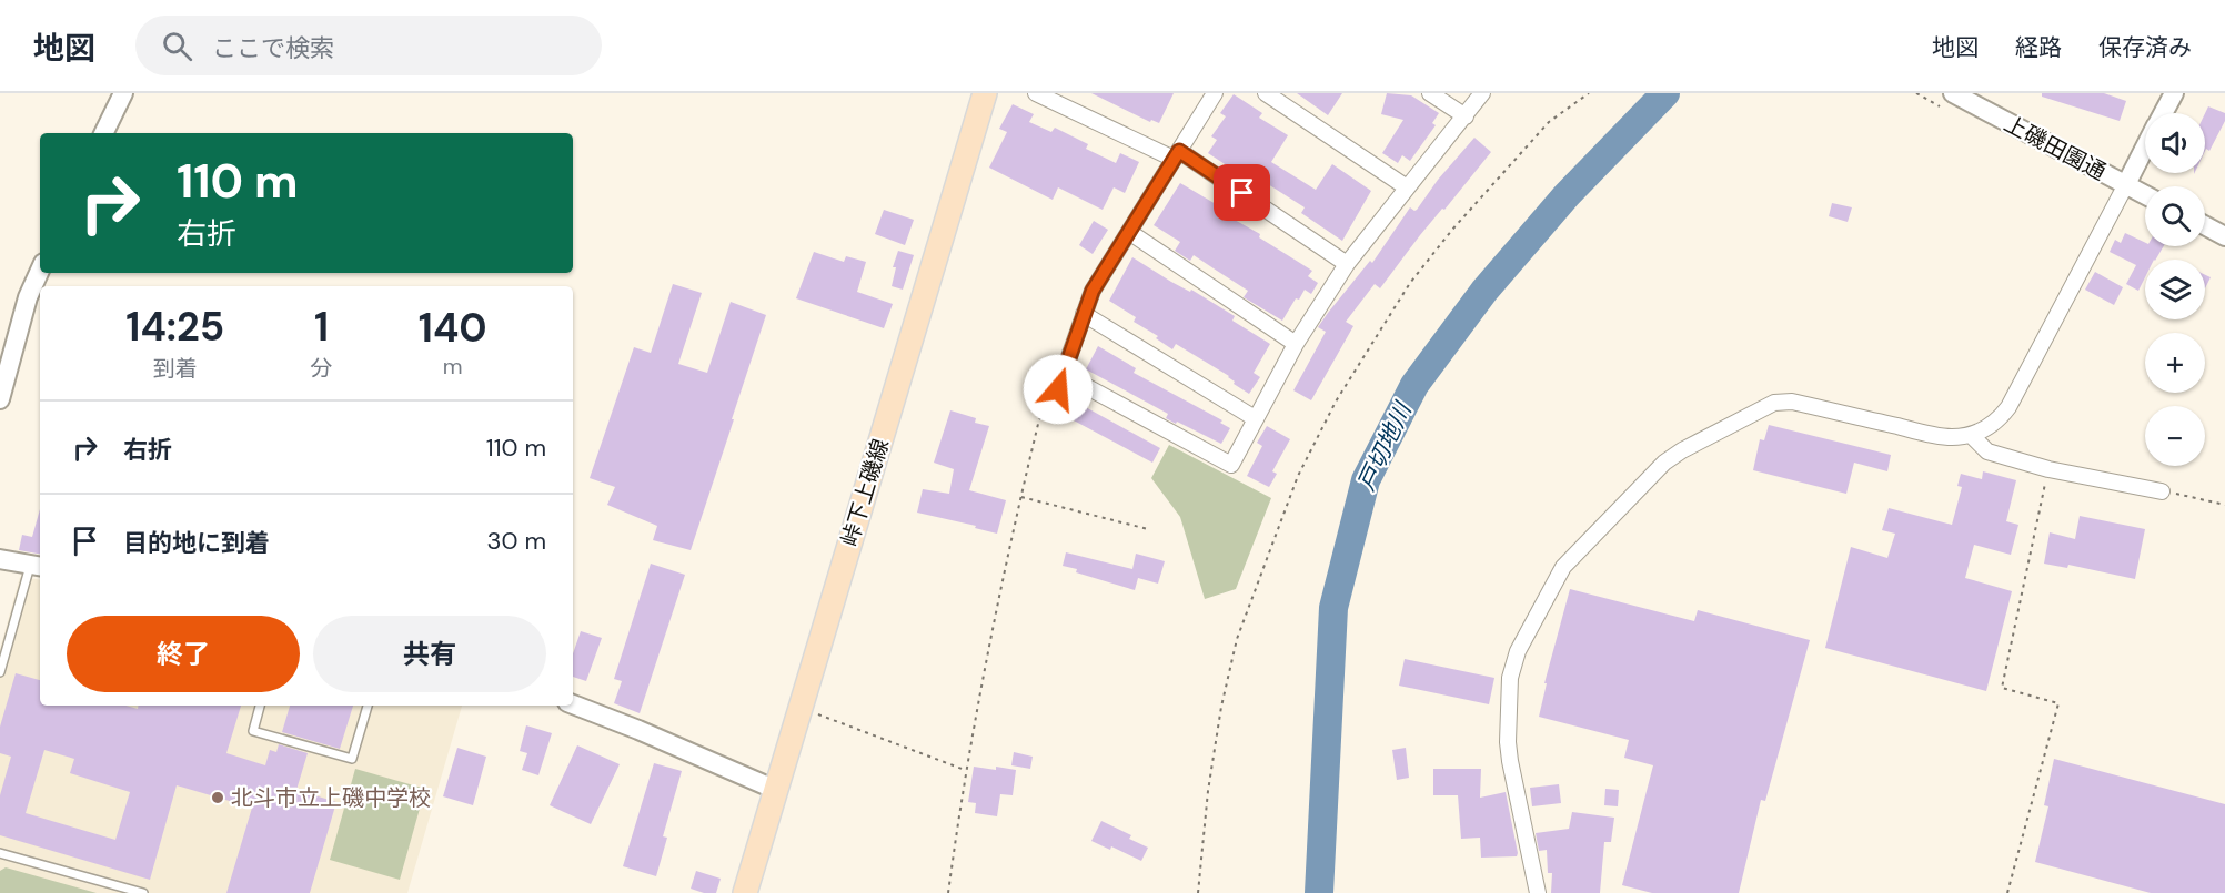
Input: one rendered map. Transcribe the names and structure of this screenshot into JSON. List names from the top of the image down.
{
  "streets": {
    "main road": ["峠下上磯線"],
    "street": ["上磯田園通"]
  },
  "water": ["戸切地川"],
  "places": ["北斗市立上磯中学校"],
  "page": {
    "header": "地図",
    "search": "ここで検索",
    "nav": ["地図", "経路", "保存済み"],
    "map_buttons": ["+", "−"],
    "turn": ["110 m", "右折"],
    "eta": [
      "14:25",
      "到着",
      "1",
      "分",
      "140",
      "m"
    ],
    "list": [
      {
        "name": "右折",
        "value": "110 m"
      },
      {
        "name": "目的地に到着",
        "value": "30 m"
      }
    ],
    "buttons": ["終了", "共有"]
  }
}
